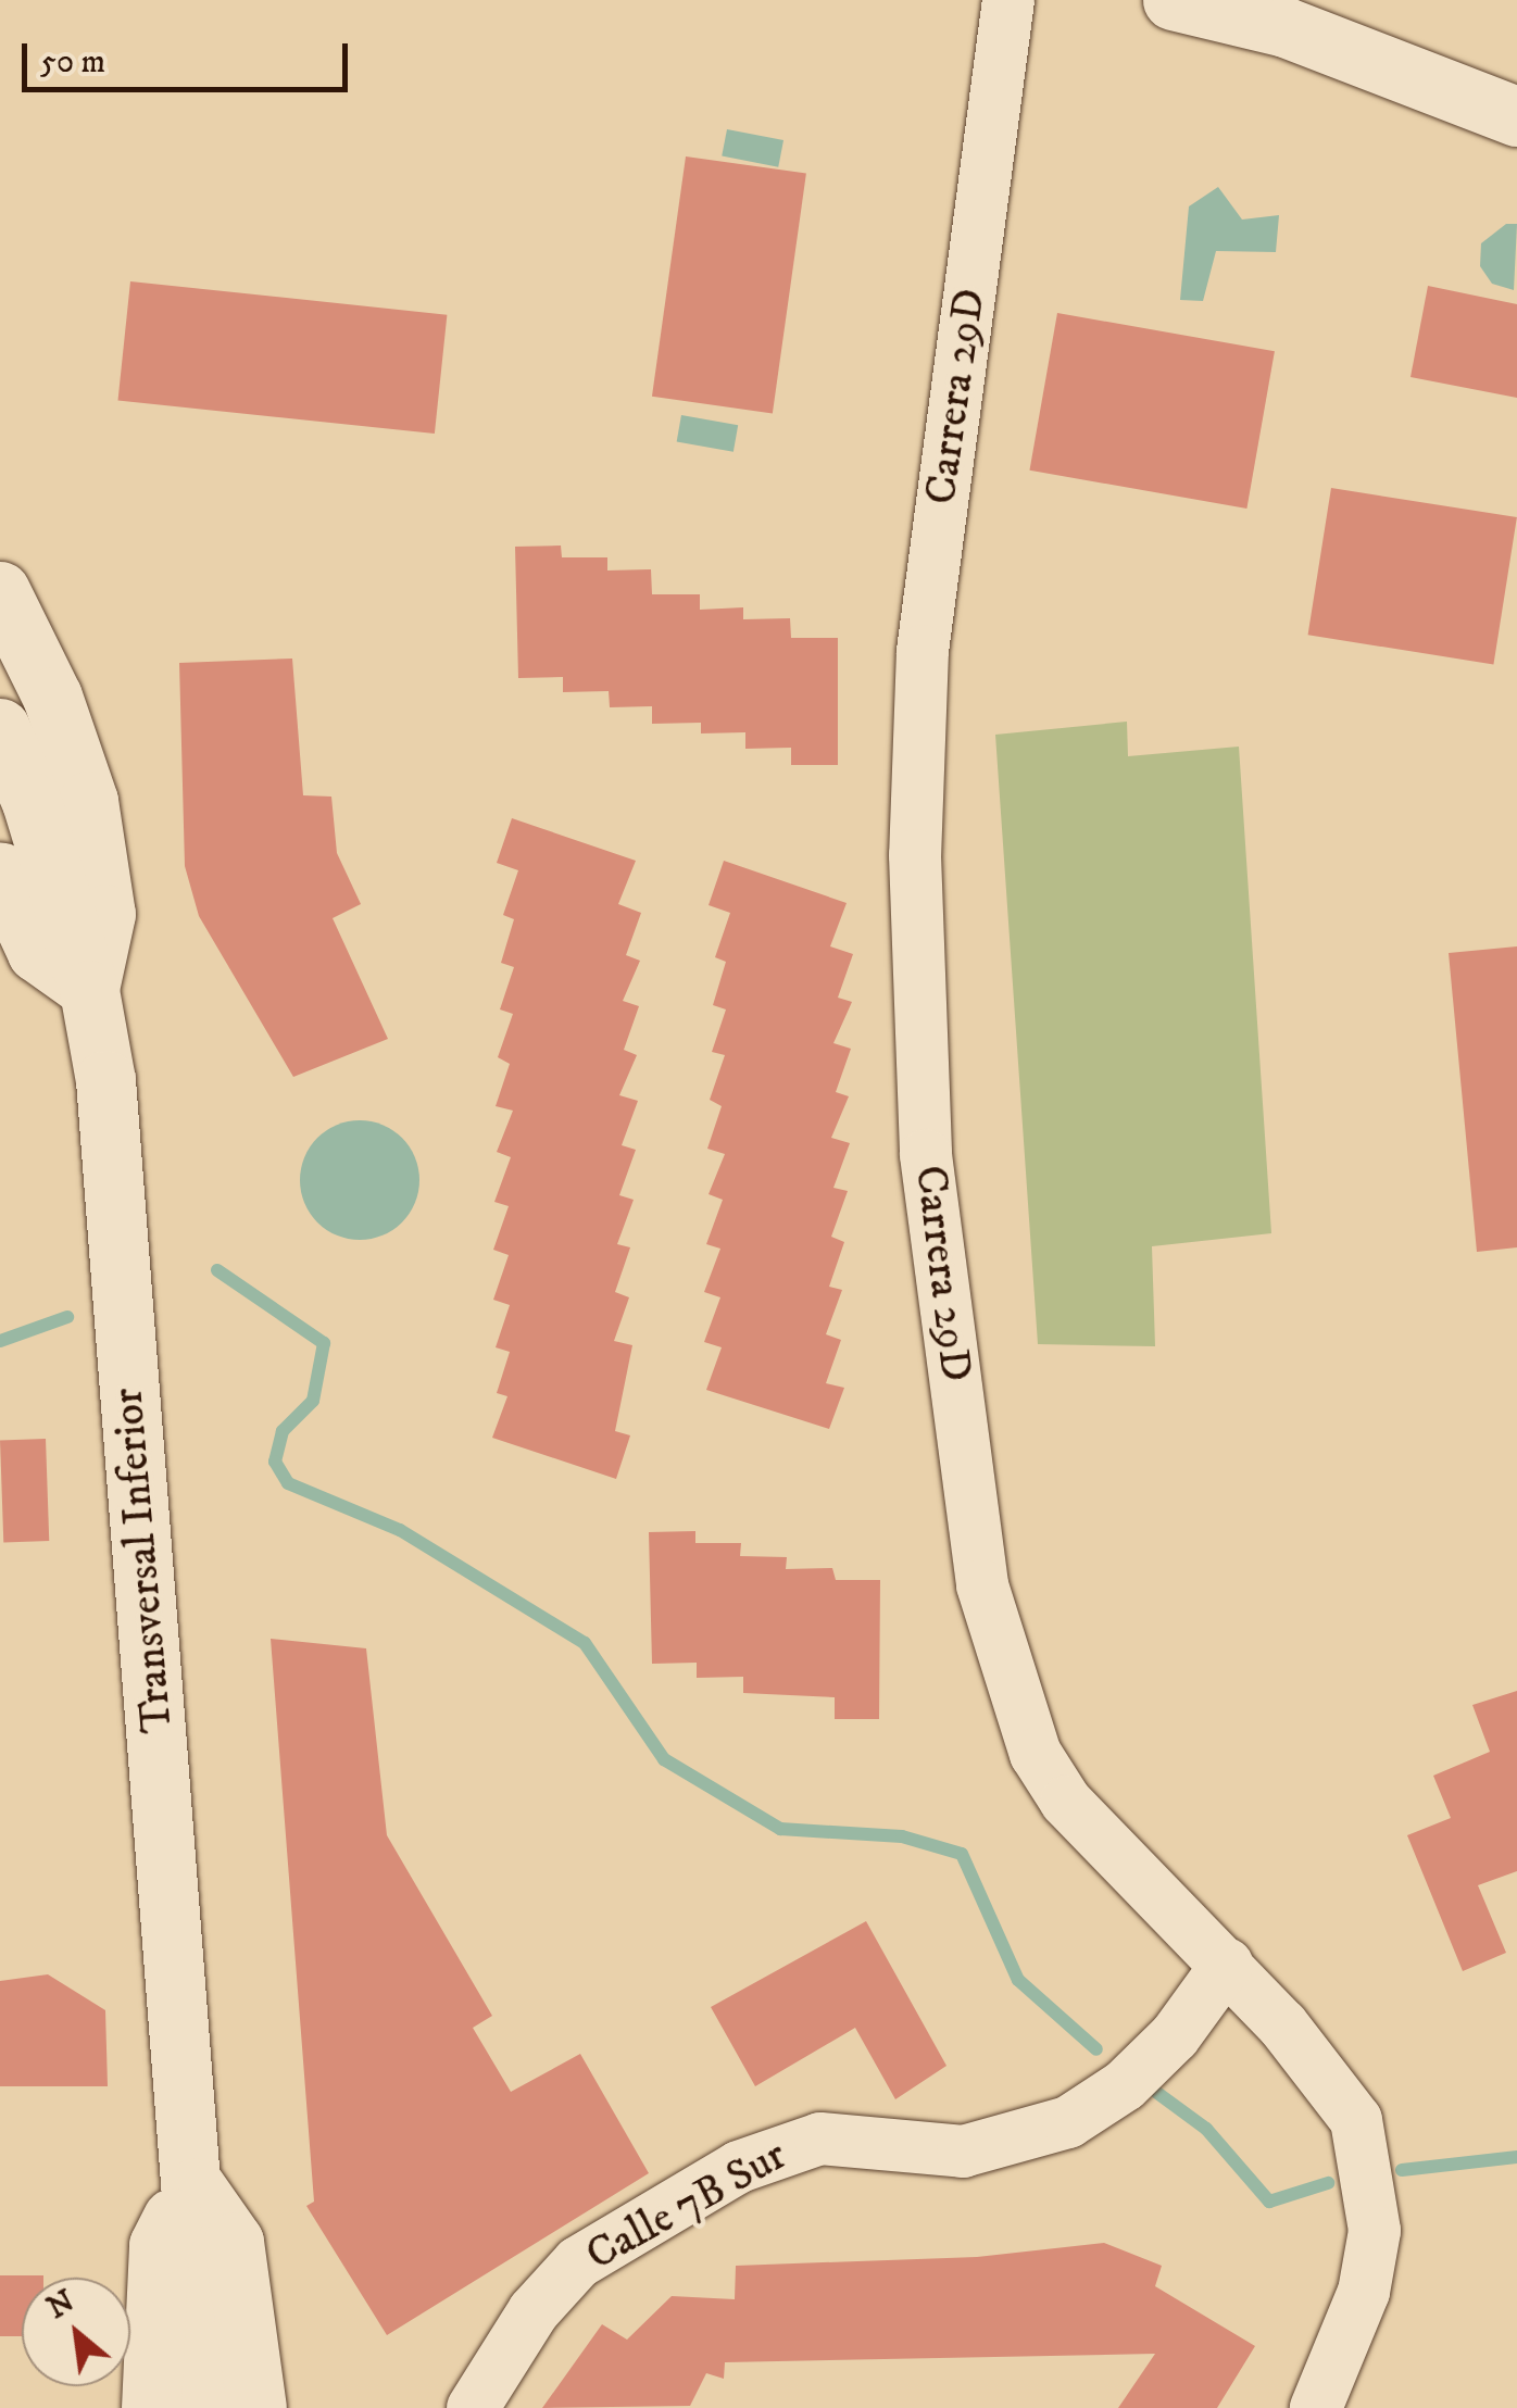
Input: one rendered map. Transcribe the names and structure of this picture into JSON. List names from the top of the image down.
{
  "streets": {
    "main road": ["Transversal Inferior"],
    "street": ["Carrera 29D", "Calle 7B Sur"]
  },
  "crossings": [
    ["Carrera 29D", "Calle 7B Sur"]
  ],
  "scale_bar": "50 m",
  "north": "top left"
}
